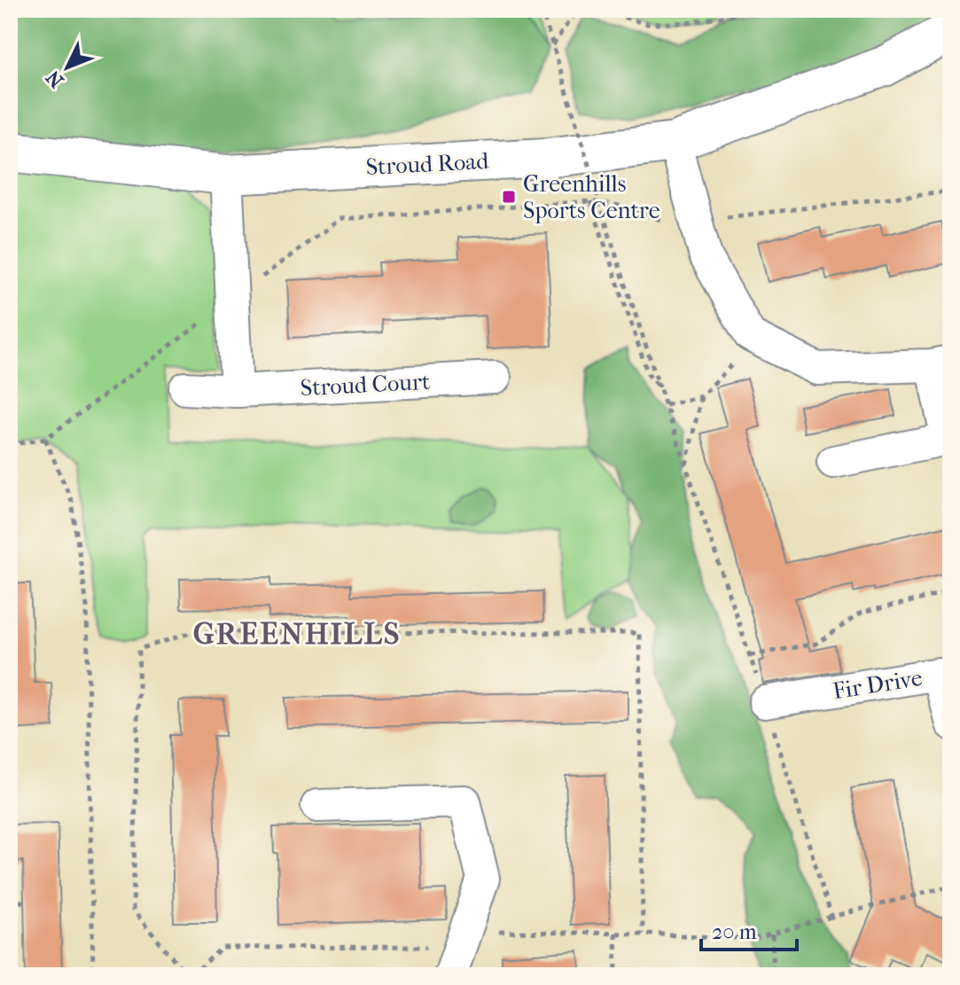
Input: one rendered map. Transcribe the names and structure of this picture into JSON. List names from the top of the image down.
{
  "streets": {
    "street": ["Stroud Road", "Stroud Court", "Fir Drive"]
  },
  "districts": ["GREENHILLS"],
  "places": {
    "transit": ["Greenhills Sports Centre"]
  },
  "scale_bar": "20 m",
  "north": "bottom left"
}
